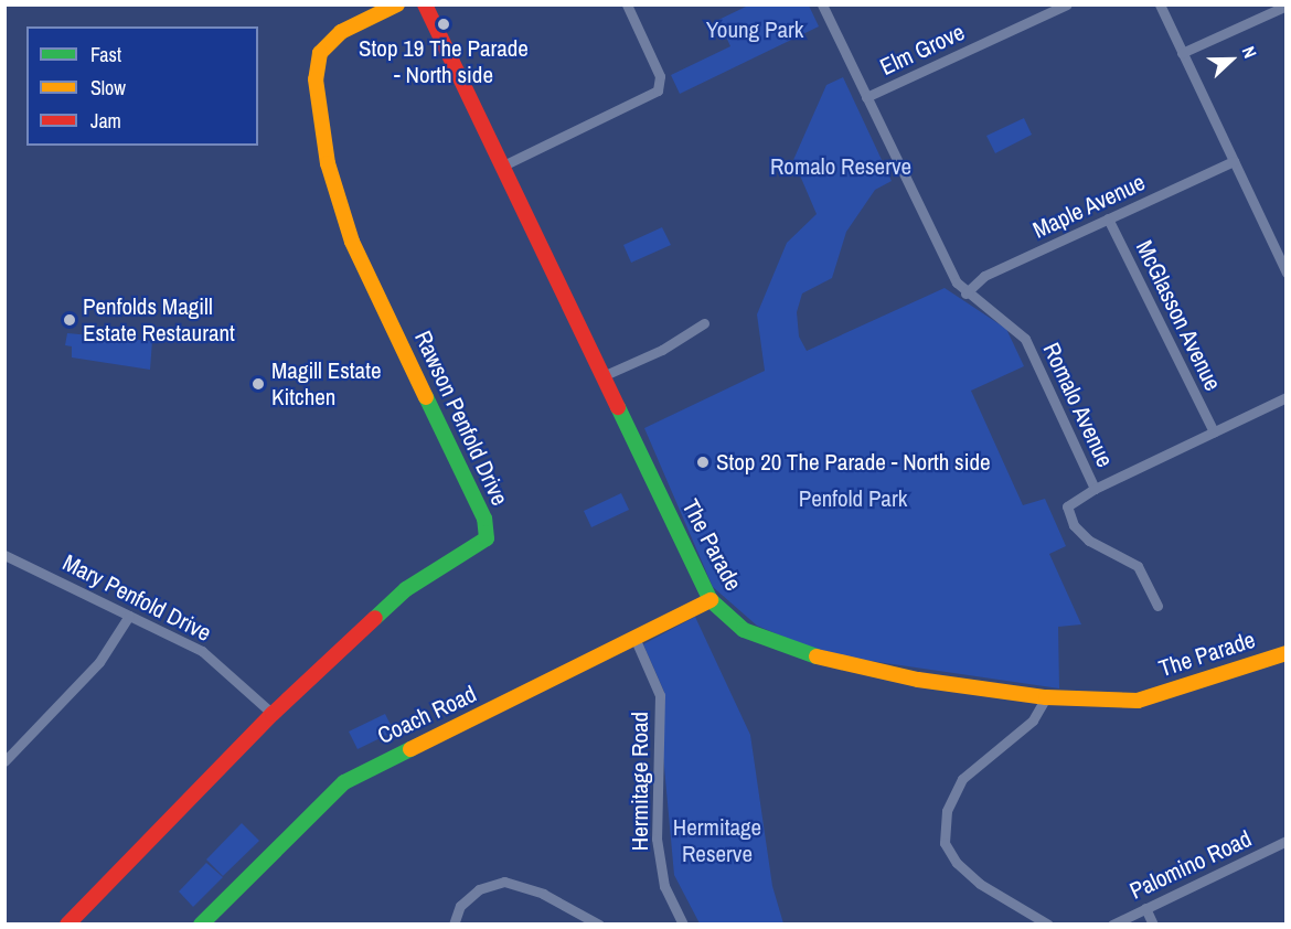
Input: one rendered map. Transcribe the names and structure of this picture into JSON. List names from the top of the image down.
{
  "streets": {
    "street": [
      "Elm Grove",
      "Maple Avenue",
      "McGlasson Avenue",
      "Romalo Avenue",
      "Rawson Penfold Drive",
      "The Parade",
      "Mary Penfold Drive",
      "Coach Road",
      "Hermitage Road",
      "Palomino Road"
    ]
  },
  "crossings": [
    ["Elm Grove", "Romalo Avenue"],
    ["Maple Avenue", "McGlasson Avenue"],
    ["Maple Avenue", "Romalo Avenue"],
    ["Rawson Penfold Drive", "Mary Penfold Drive"],
    ["The Parade", "Coach Road"],
    ["Coach Road", "Hermitage Road"]
  ],
  "parks": [
    "Young Park",
    "Romalo Reserve",
    "Penfold Park",
    "Hermitage Reserve"
  ],
  "places": [
    "Stop 19 The Parade - North side",
    "Penfolds Magill Estate Restaurant",
    "Magill Estate Kitchen",
    "Stop 20 The Parade - North side"
  ],
  "legend": ["Fast", "Slow", "Jam"],
  "north": "right"
}
